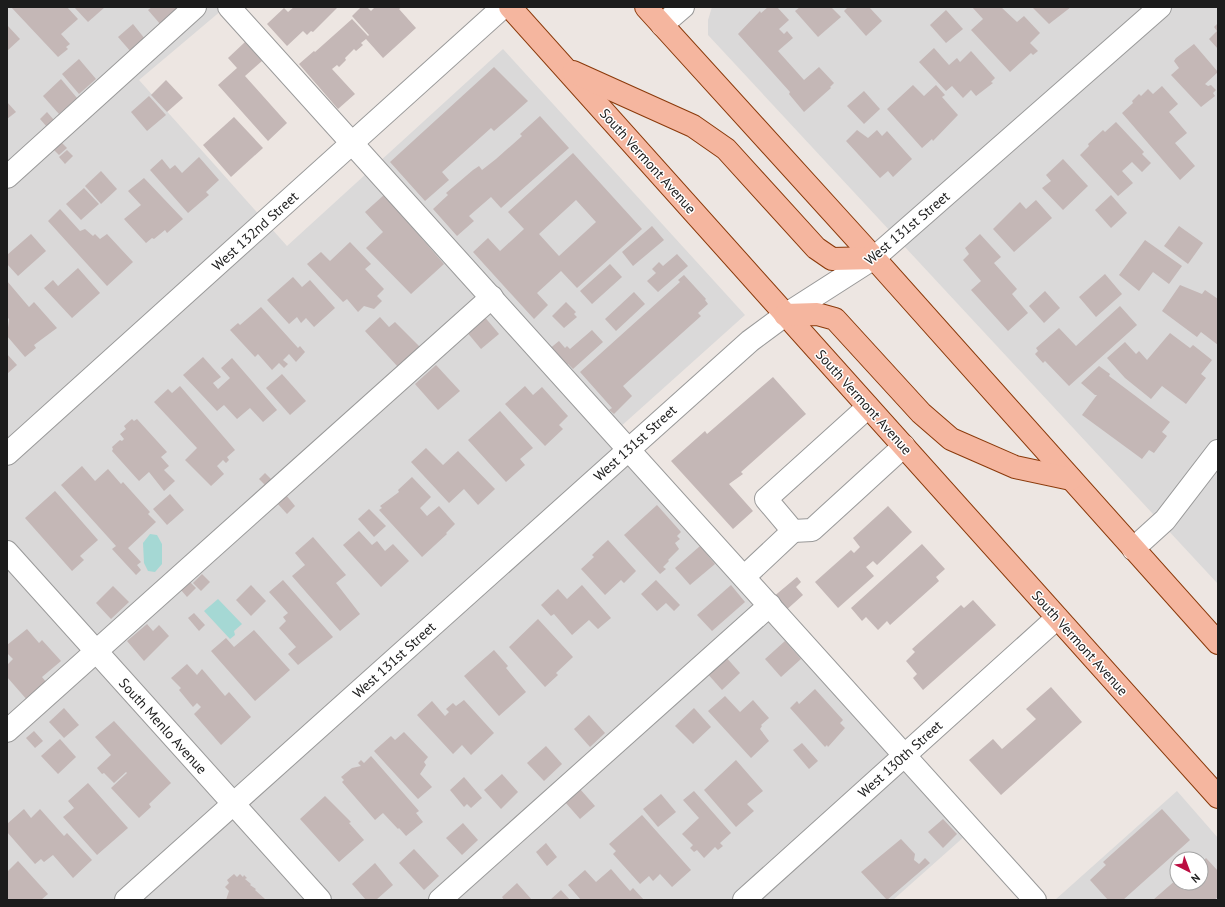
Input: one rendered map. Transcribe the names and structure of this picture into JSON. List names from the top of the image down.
{
  "streets": {
    "main road": ["South Vermont Avenue"],
    "street": [
      "West 131st Street",
      "West 132nd Street",
      "South Menlo Avenue",
      "West 130th Street"
    ]
  },
  "crossings": [
    ["South Vermont Avenue", "West 131st Street"],
    ["South Vermont Avenue", "West 130th Street"],
    ["West 131st Street", "South Menlo Avenue"]
  ],
  "north": "bottom right"
}
